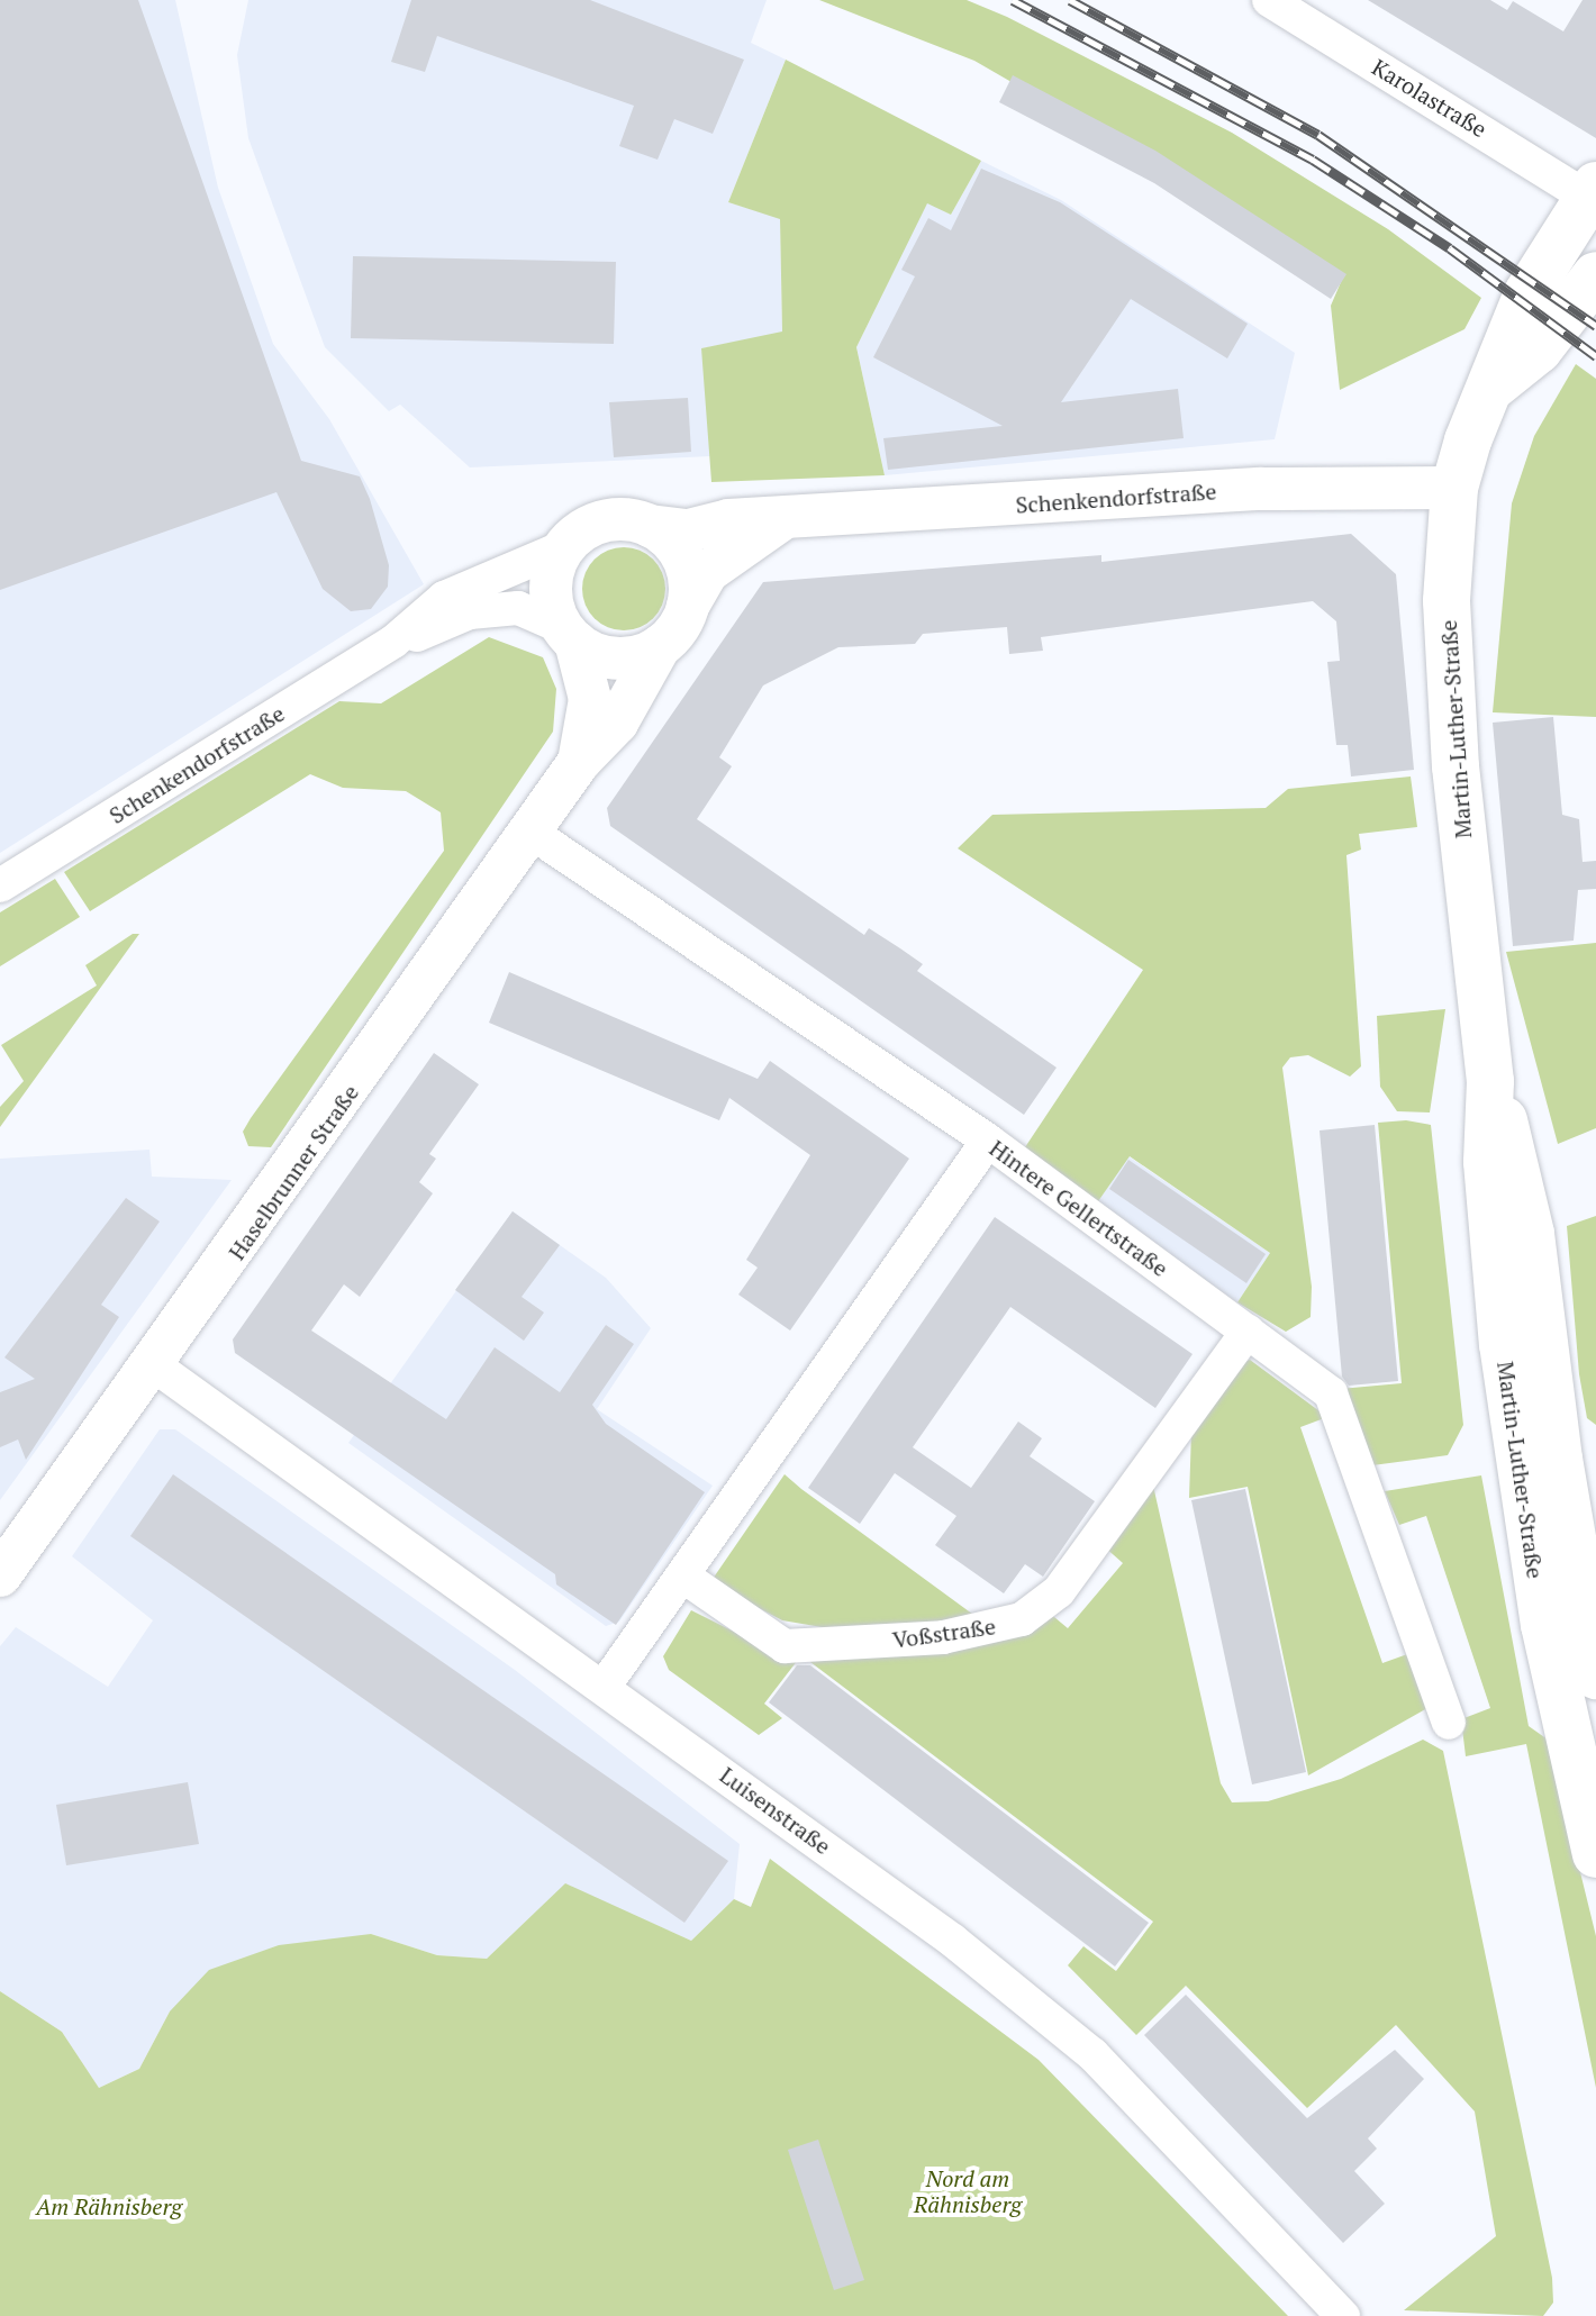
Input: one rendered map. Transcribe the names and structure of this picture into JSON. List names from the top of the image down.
{
  "streets": {
    "main road": ["Martin-Luther-Straße"],
    "street": [
      "Karolastraße",
      "Schenkendorfstraße",
      "Haselbrunner Straße",
      "Hintere Gellertstraße",
      "Voßstraße",
      "Luisenstraße"
    ]
  },
  "crossings": [
    ["Karolastraße", "Martin-Luther-Straße"],
    ["Schenkendorfstraße", "Martin-Luther-Straße"],
    ["Schenkendorfstraße", "Haselbrunner Straße"],
    ["Haselbrunner Straße", "Hintere Gellertstraße"],
    ["Haselbrunner Straße", "Luisenstraße"],
    ["Hintere Gellertstraße", "Voßstraße"]
  ],
  "parks": ["Nord am Rähnisberg", "Am Rähnisberg"]
}
